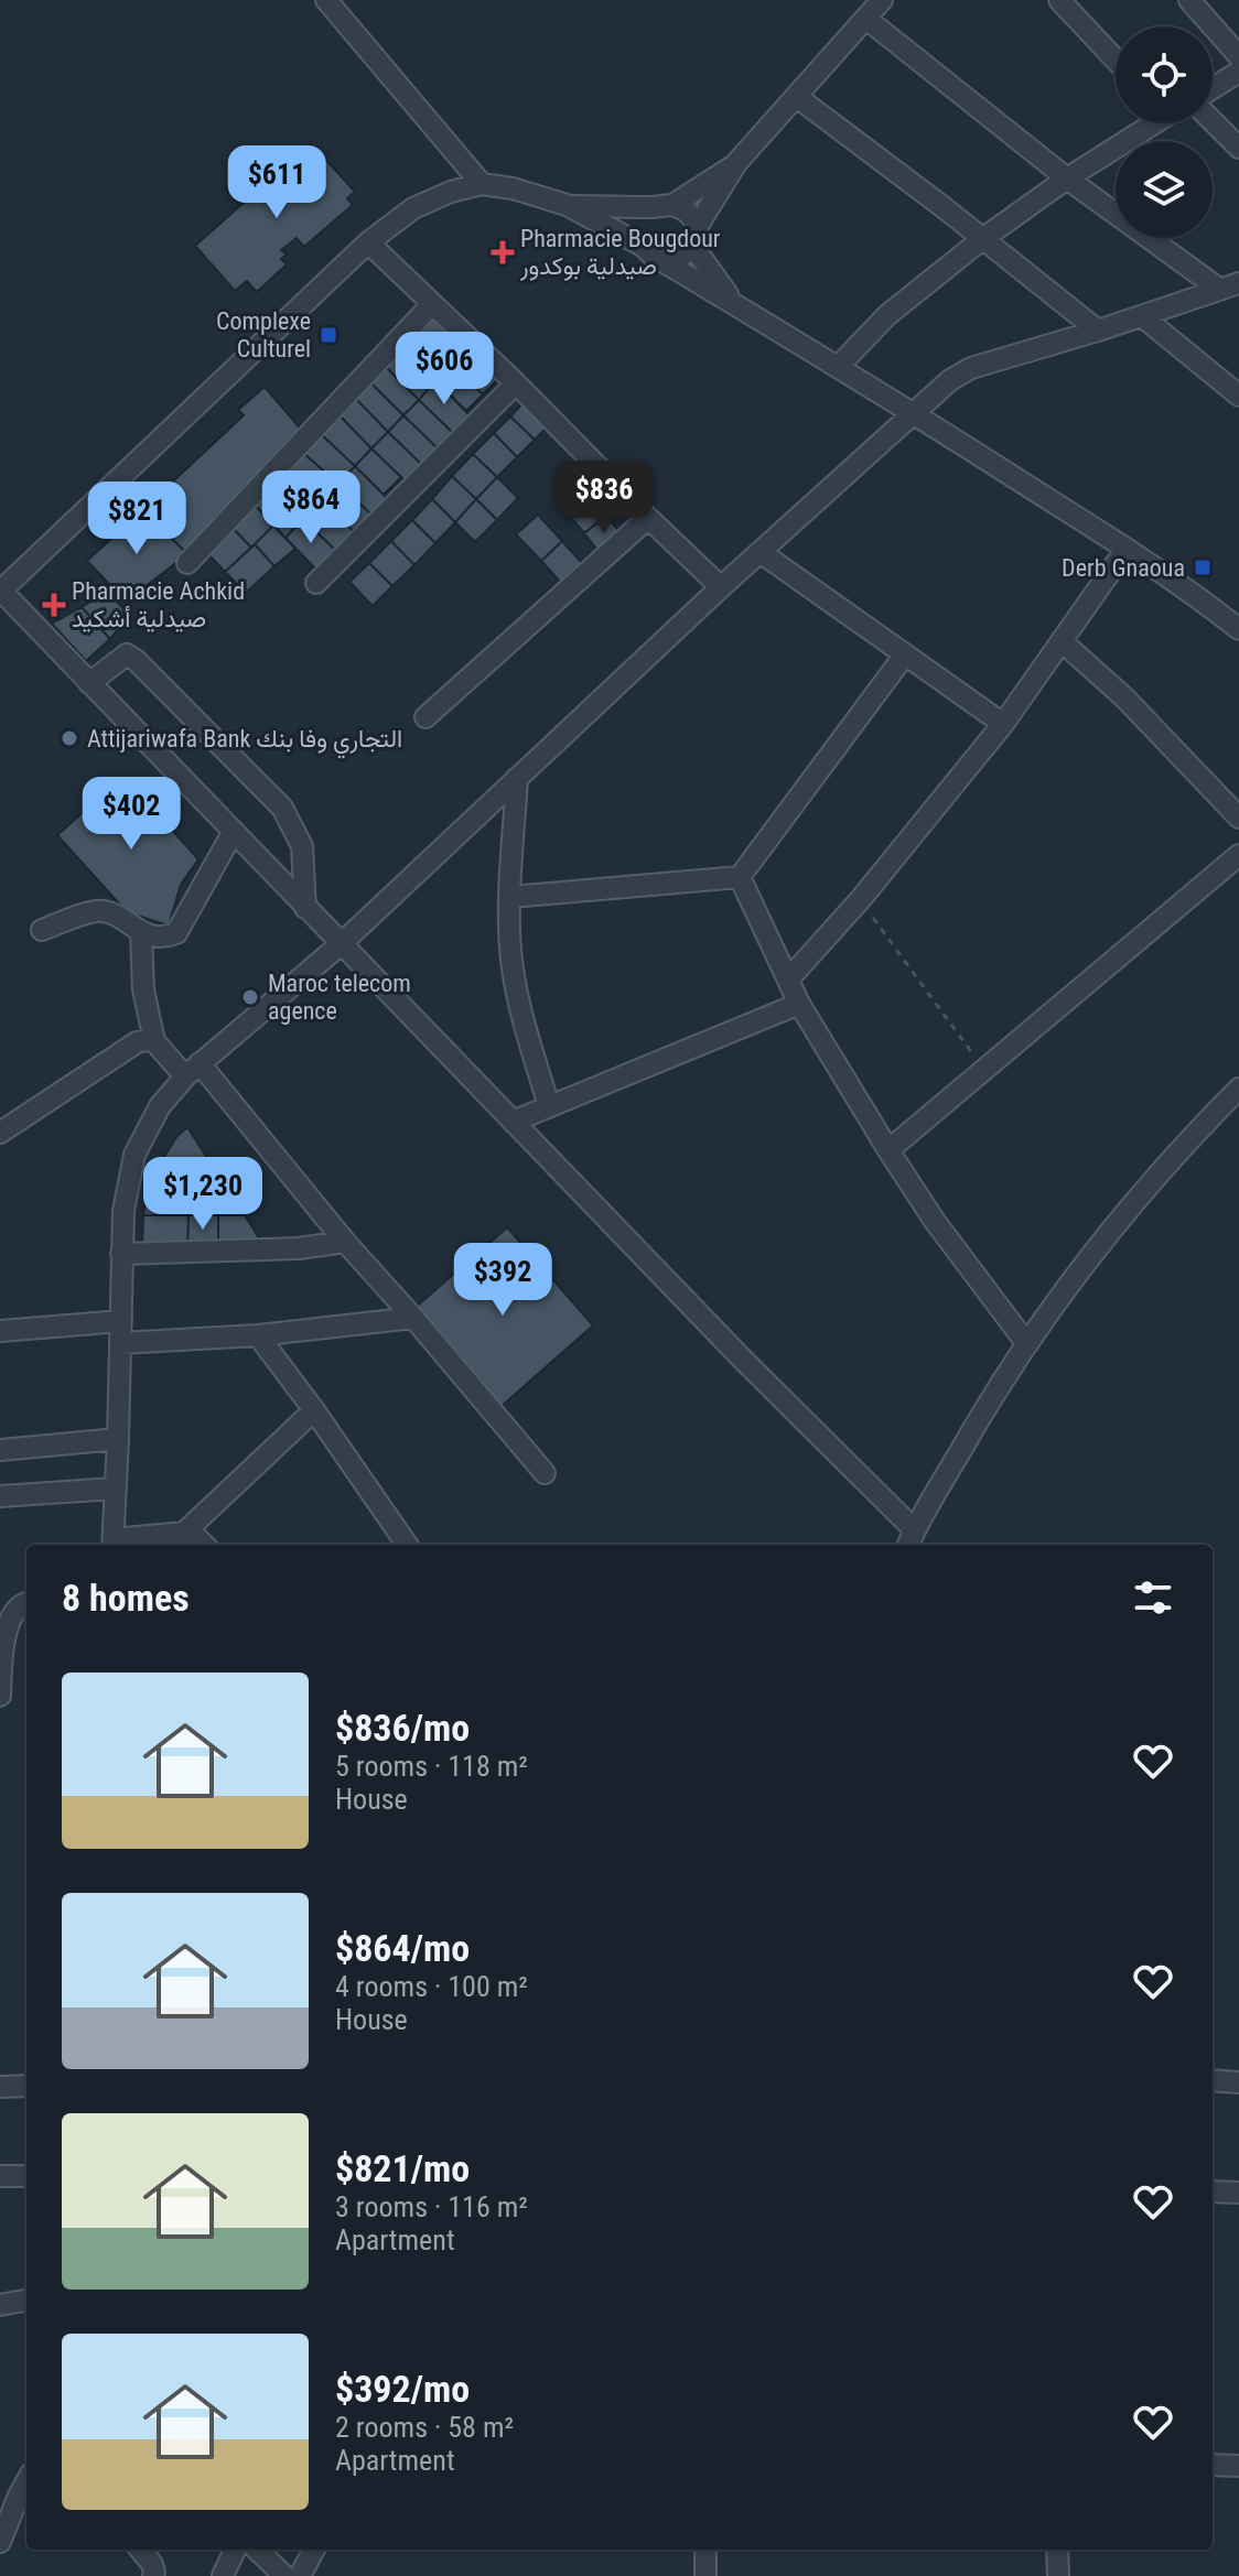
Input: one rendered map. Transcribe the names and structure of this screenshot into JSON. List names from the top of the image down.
{
  "places": {
    "health": ["Pharmacie Bougdour صيدلية بوكدور", "Pharmacie Achkid صيدلية أشكيد"],
    "transit": ["Complexe Culturel", "Derb Gnaoua"],
    "other": ["Attijariwafa Bank التجاري وفا بنك", "Maroc telecom agence"]
  },
  "page": {
    "price": [
      "$611",
      "$606",
      "$836",
      "$864",
      "$821",
      "$402",
      "$1,230",
      "$392"
    ],
    "heading": "8 homes",
    "list": [
      {
        "name": "$836/mo",
        "note": "5 rooms · 118 m² · House"
      },
      {
        "name": "$864/mo",
        "note": "4 rooms · 100 m² · House"
      },
      {
        "name": "$821/mo",
        "note": "3 rooms · 116 m² · Apartment"
      },
      {
        "name": "$392/mo",
        "note": "2 rooms · 58 m² · Apartment"
      }
    ]
  }
}
